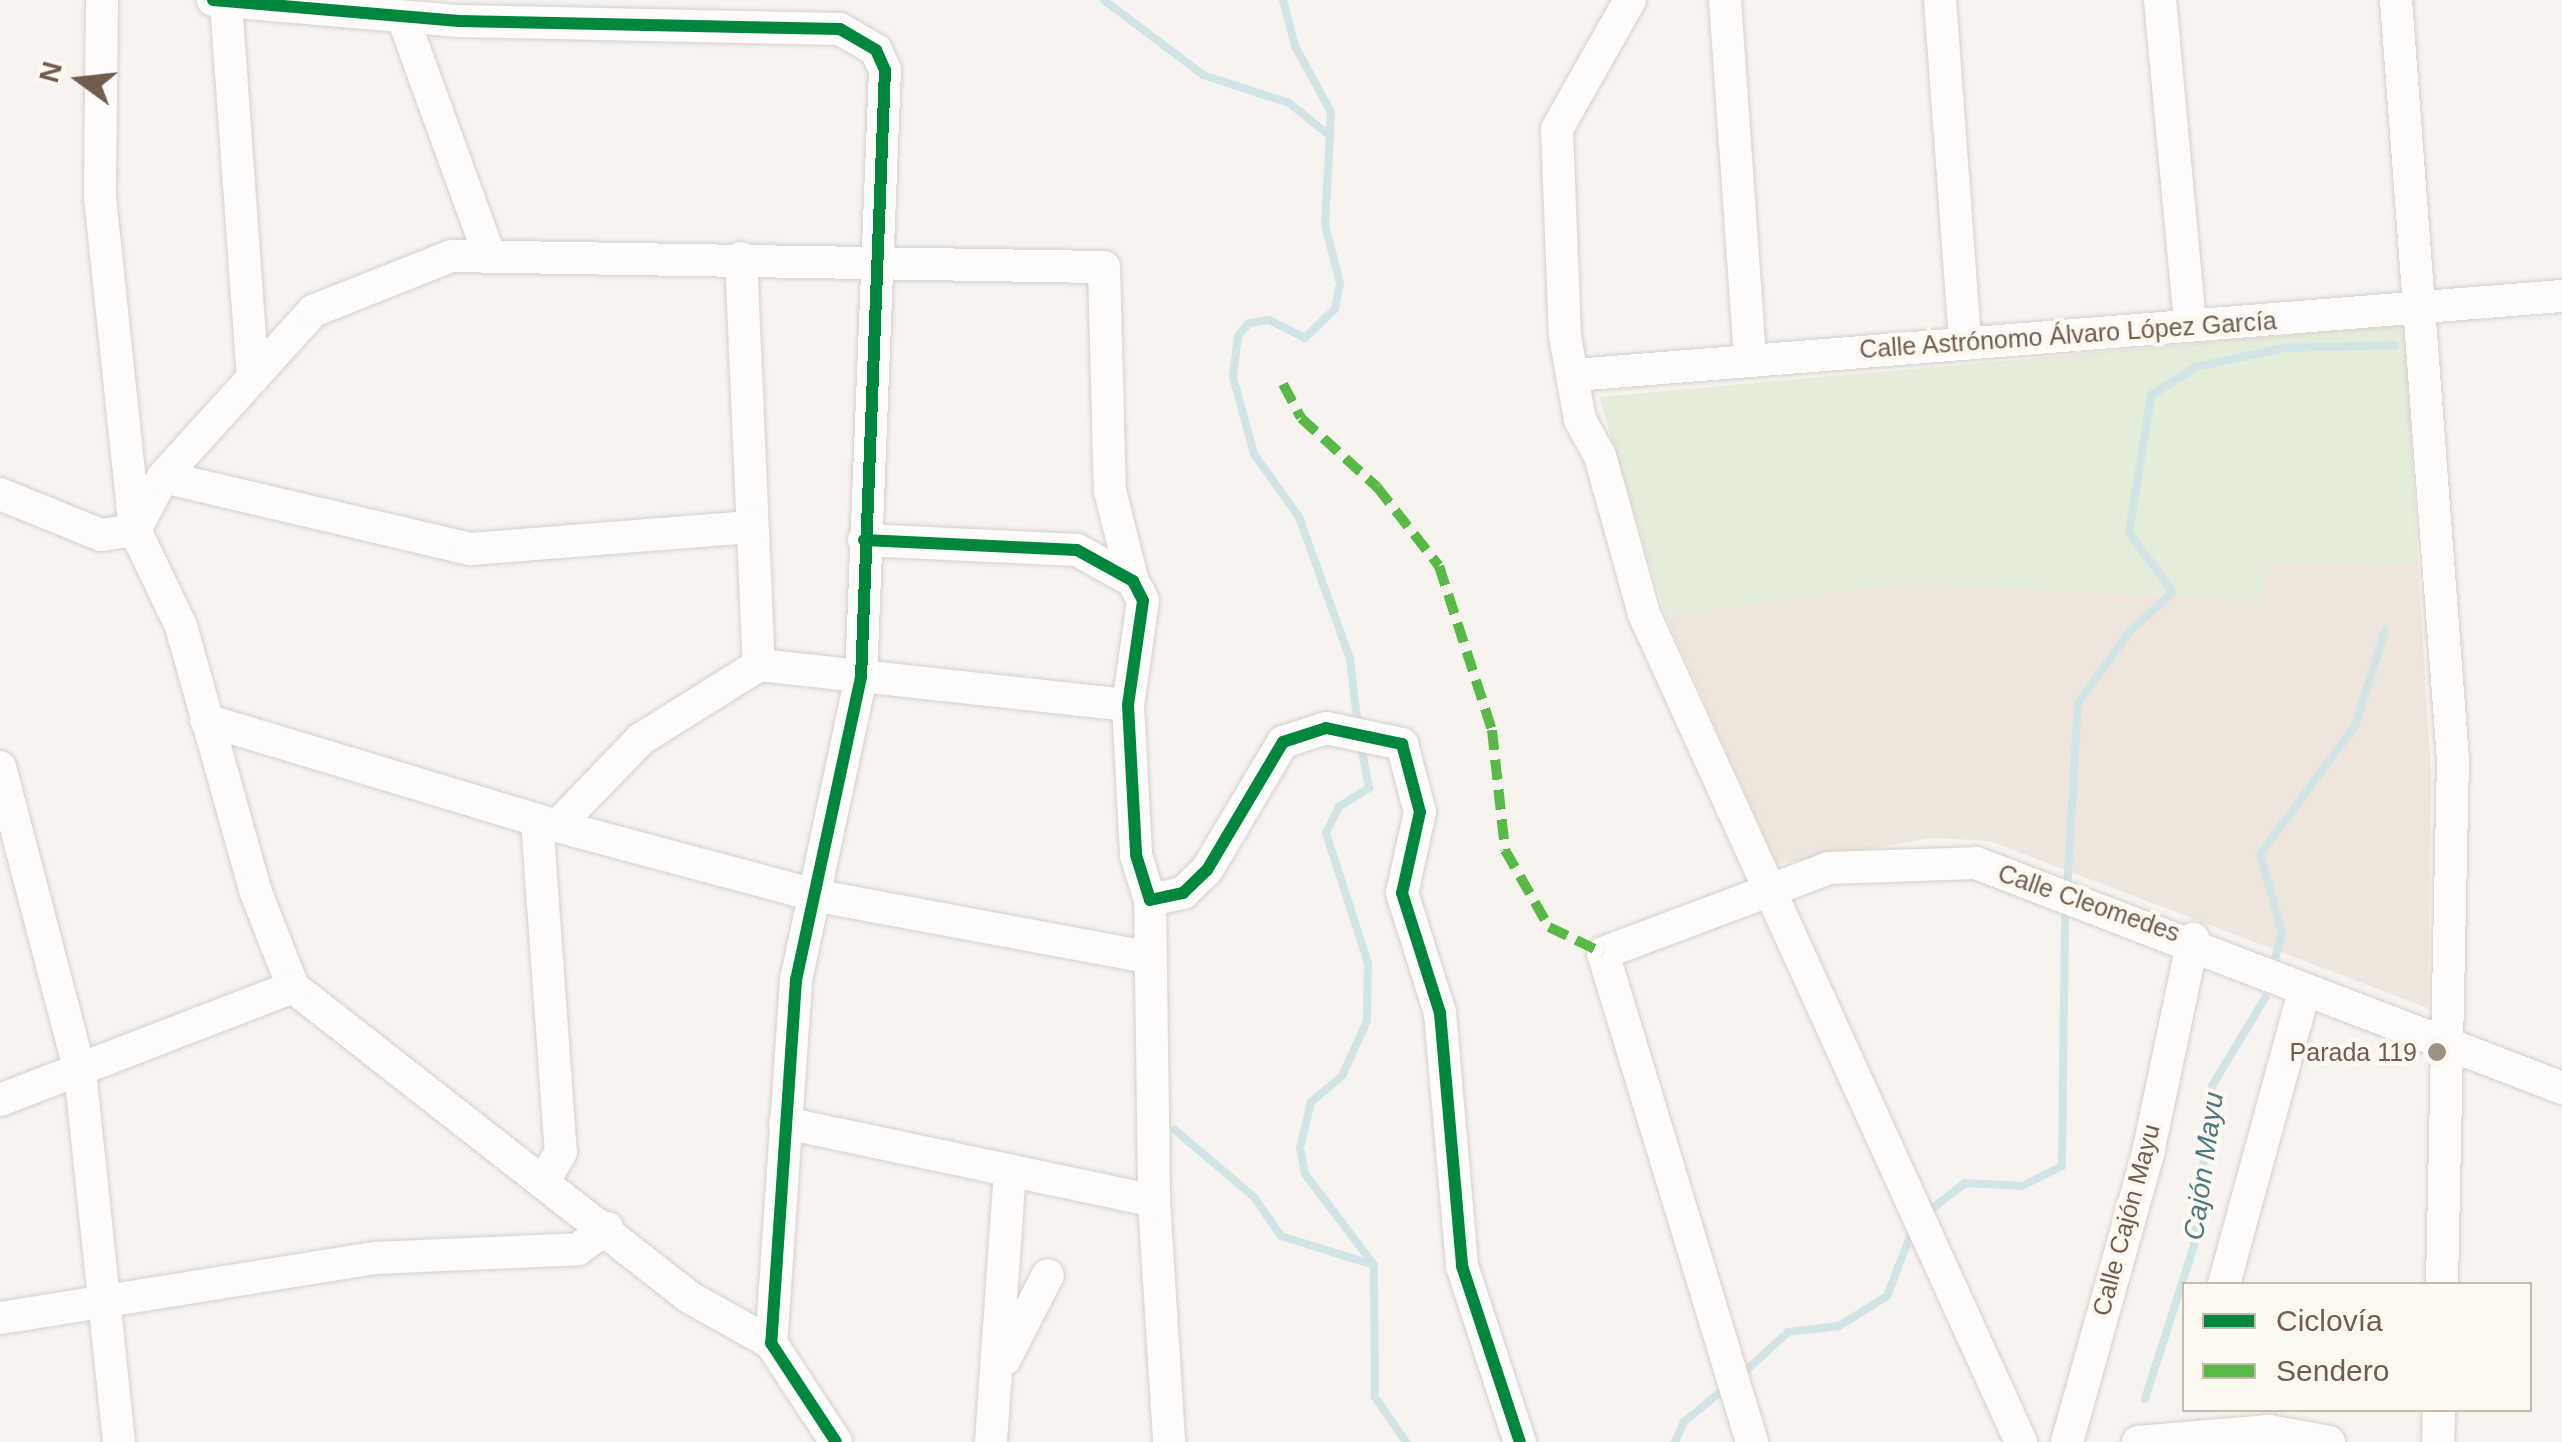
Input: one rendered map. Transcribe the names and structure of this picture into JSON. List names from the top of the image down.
{
  "streets": {
    "street": ["Calle Astrónomo Álvaro López García", "Calle Cleomedes", "Calle Cajón Mayu"]
  },
  "crossings": [
    ["Calle Cleomedes", "Calle Cajón Mayu"]
  ],
  "water": ["Cajón Mayu"],
  "places": ["Parada 119"],
  "legend": ["Ciclovía", "Sendero"],
  "north": "left"
}
